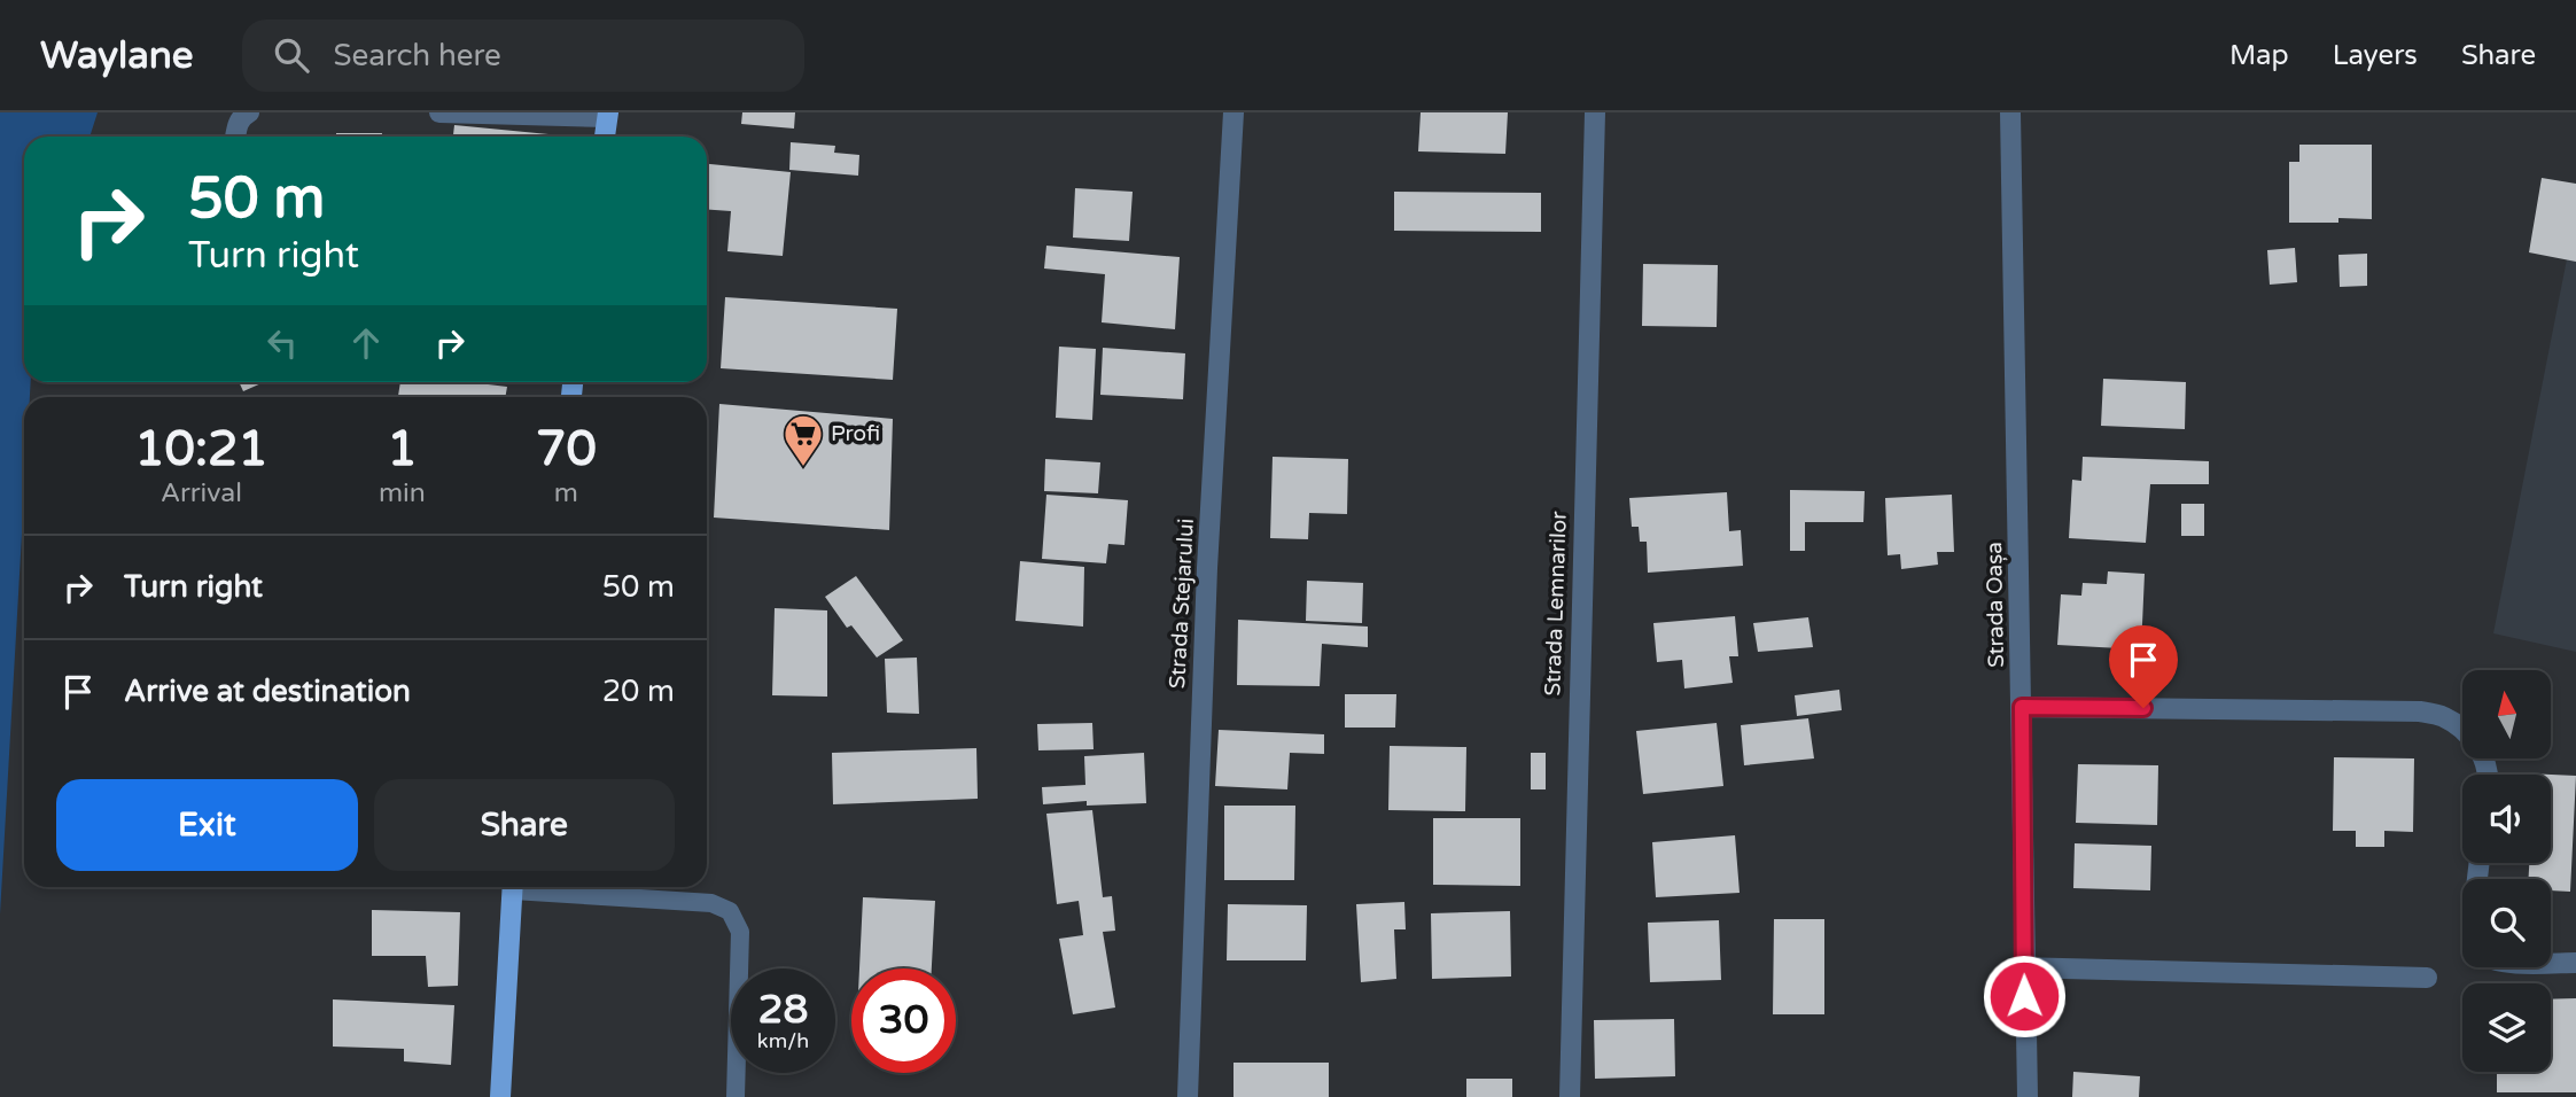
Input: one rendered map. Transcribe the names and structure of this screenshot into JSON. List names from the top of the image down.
{
  "streets": {
    "street": ["Strada Stejarului", "Strada Lemnarilor", "Strada Oașa"]
  },
  "places": {
    "supermarket": ["Profi"]
  },
  "north": "top",
  "page": {
    "header": "Waylane",
    "search": "Search here",
    "nav": ["Map", "Layers", "Share"],
    "turn": ["50 m", "Turn right"],
    "eta": [
      "10:21",
      "Arrival",
      "1",
      "min",
      "70",
      "m"
    ],
    "list": [
      {
        "name": "Turn right",
        "value": "50 m"
      },
      {
        "name": "Arrive at destination",
        "value": "20 m"
      }
    ],
    "buttons": ["Exit", "Share"],
    "speed": "28 km/h",
    "limit": "30"
  }
}
